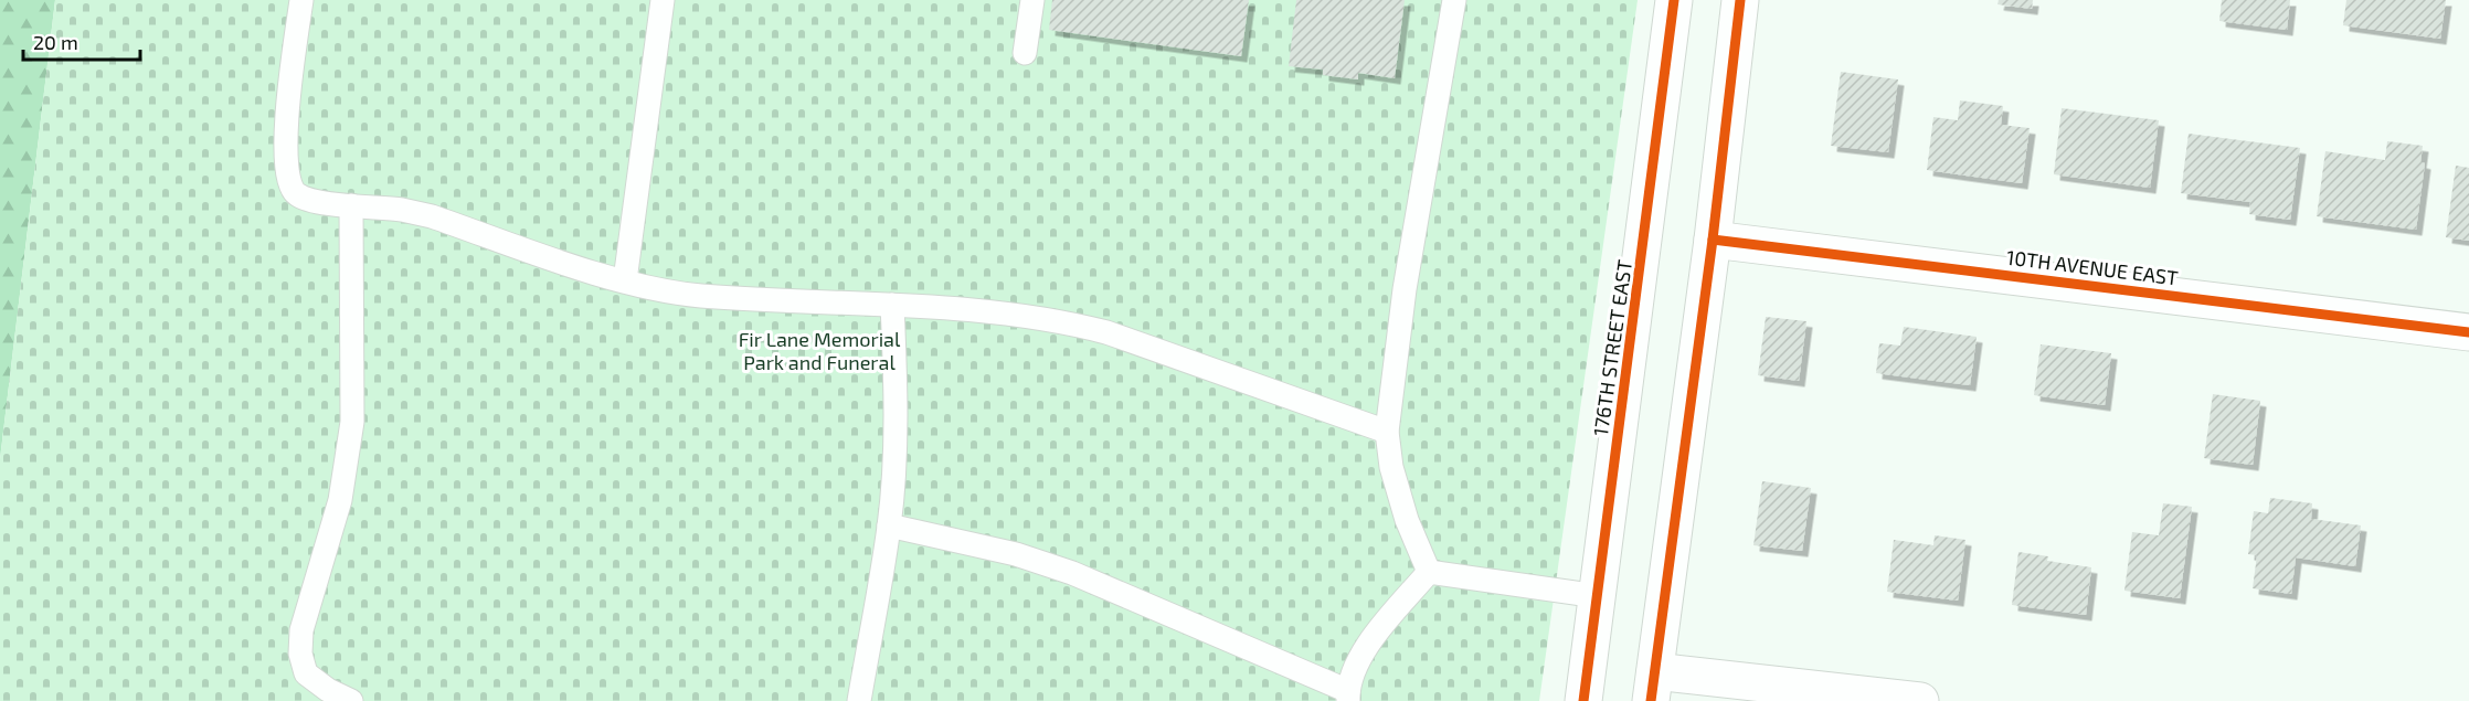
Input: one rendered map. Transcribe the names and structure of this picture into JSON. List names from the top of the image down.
{
  "streets": {
    "main road": ["10TH AVENUE EAST", "176TH STREET EAST"]
  },
  "parks": ["Fir Lane Memorial Park and Funeral"],
  "scale_bar": "20 m"
}
